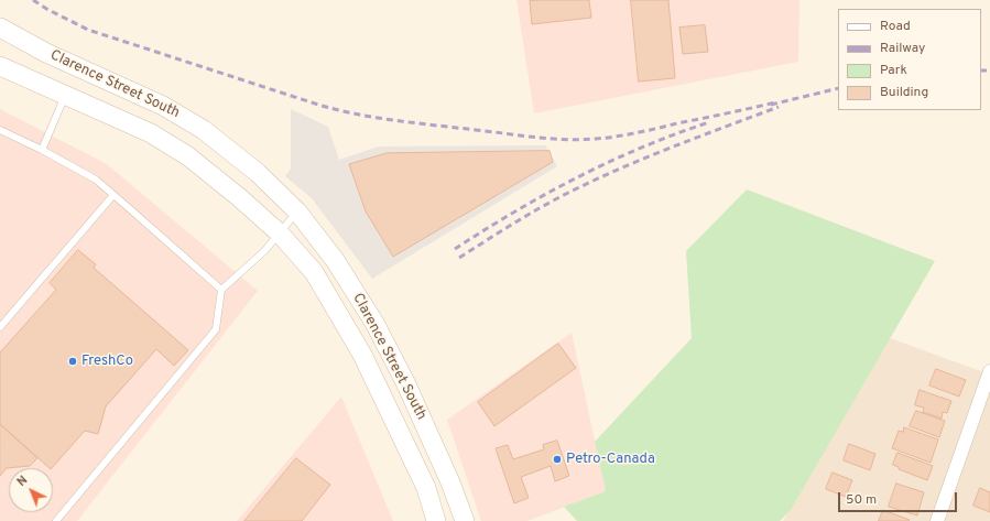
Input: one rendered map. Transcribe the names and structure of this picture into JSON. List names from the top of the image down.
{
  "streets": {
    "main road": ["Clarence Street South"]
  },
  "places": ["FreshCo", "Petro-Canada"],
  "legend": [
    "Road",
    "Railway",
    "Park",
    "Building"
  ],
  "scale_bar": "50 m",
  "north": "top left"
}
